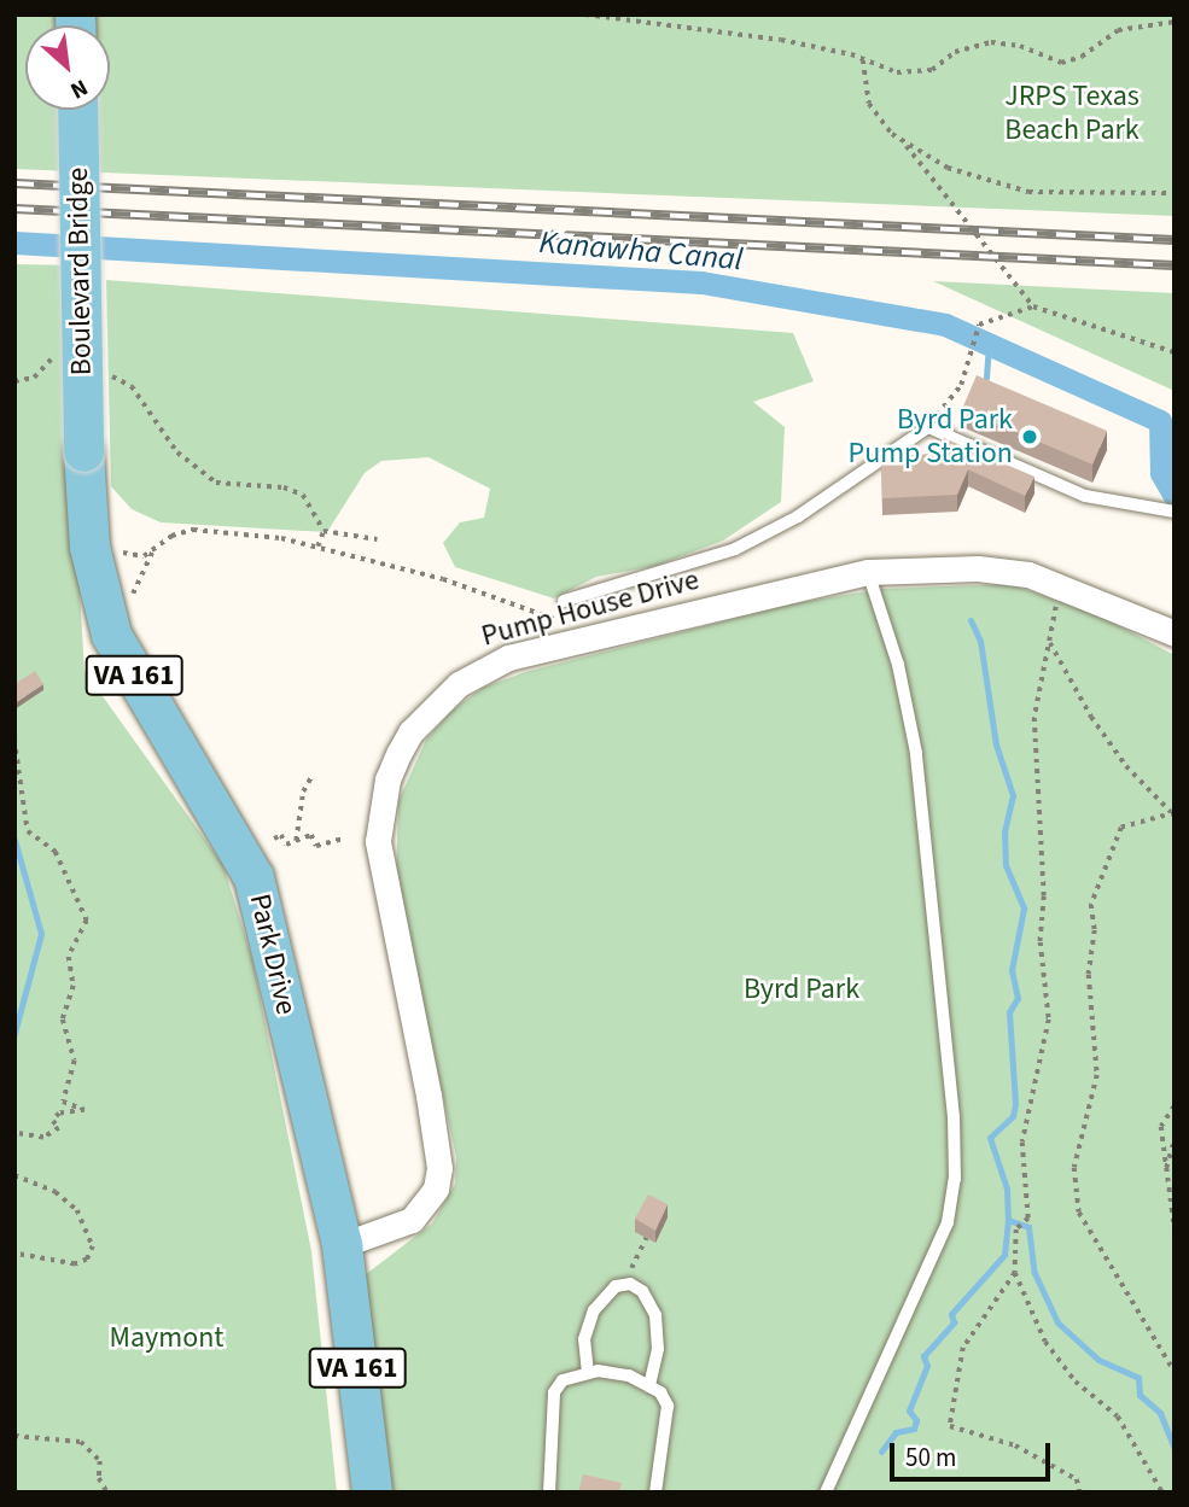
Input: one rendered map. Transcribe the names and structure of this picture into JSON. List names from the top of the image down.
{
  "streets": {
    "main road": ["Boulevard Bridge", "VA 161", "Park Drive"],
    "street": ["Pump House Drive"]
  },
  "crossings": [
    ["Boulevard Bridge", "Park Drive"],
    ["Pump House Drive", "Park Drive"]
  ],
  "water": ["Kanawha Canal"],
  "parks": ["JRPS Texas Beach Park", "Byrd Park", "Maymont"],
  "places": ["Byrd Park Pump Station"],
  "scale_bar": "50 m",
  "north": "bottom right"
}
